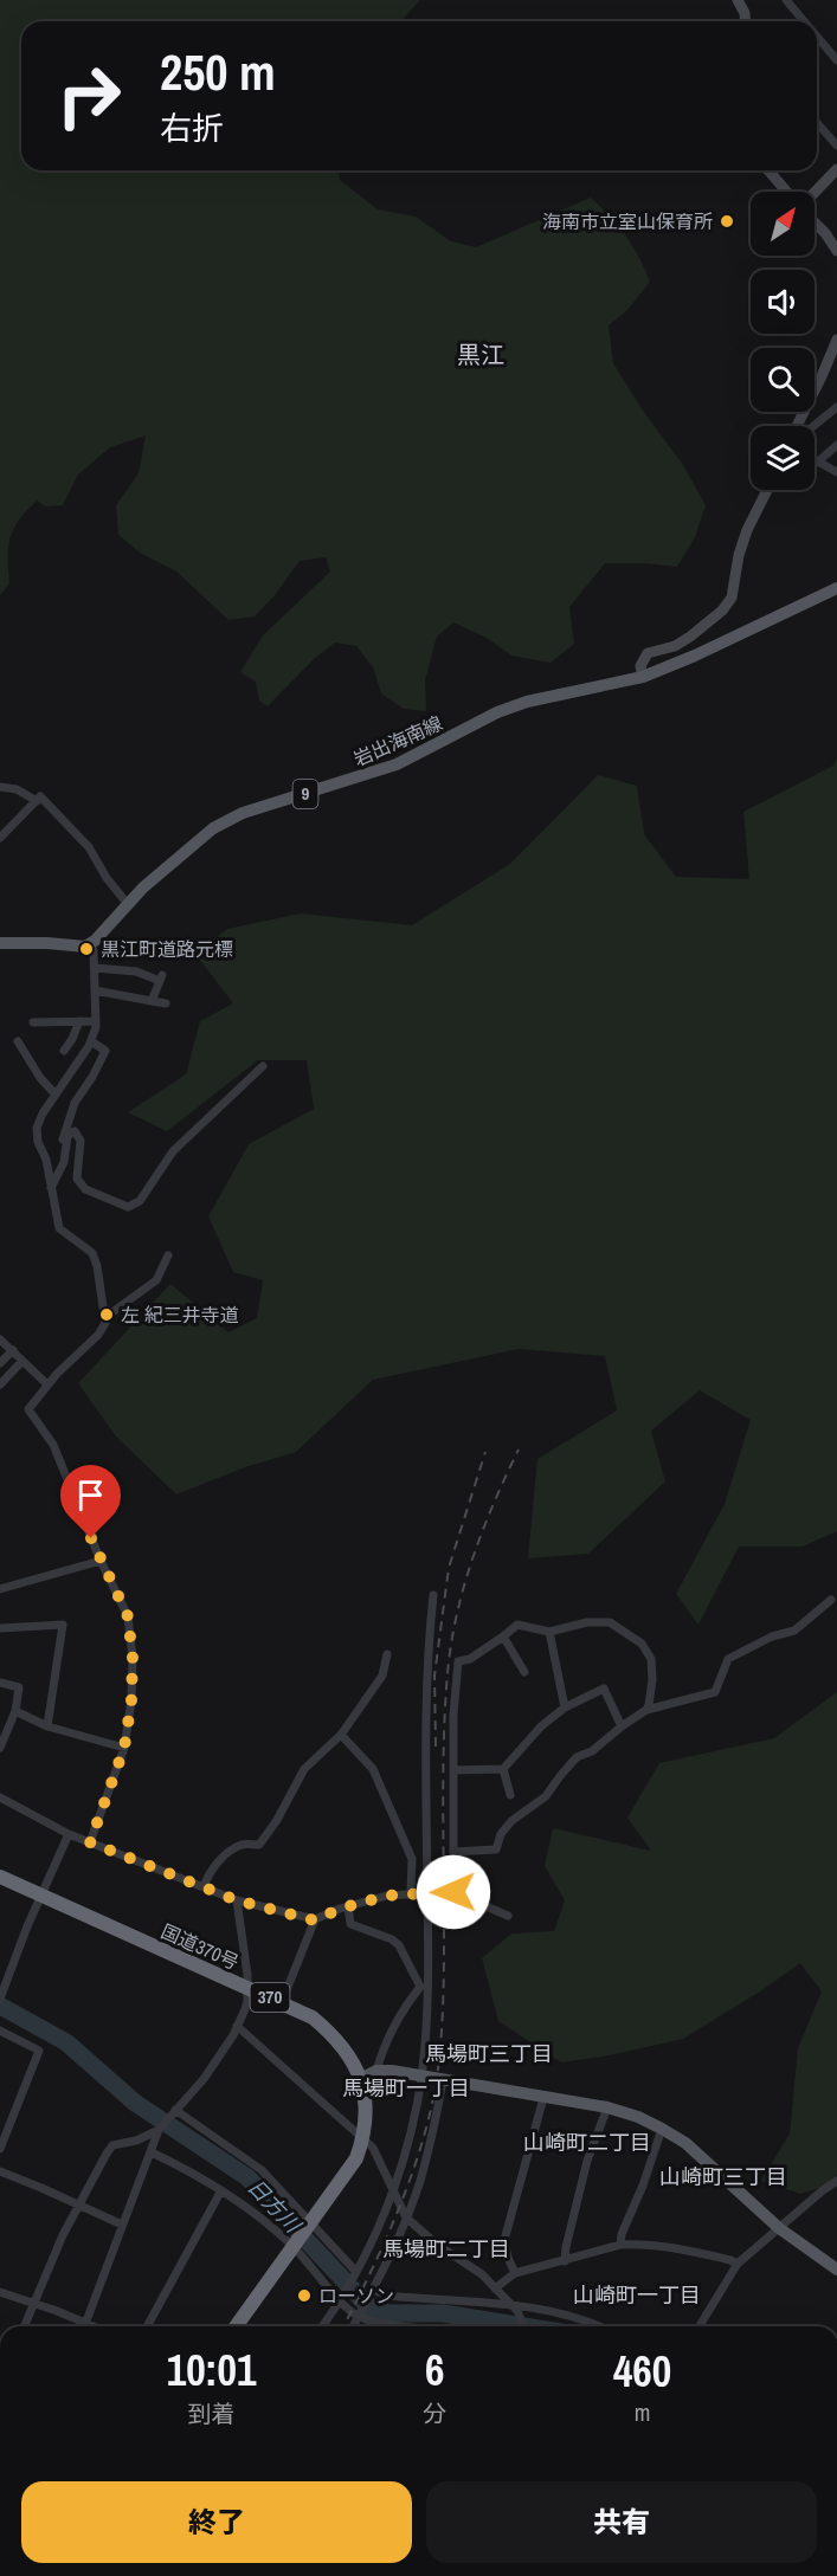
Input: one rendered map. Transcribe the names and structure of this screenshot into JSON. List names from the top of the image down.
{
  "streets": {
    "highway": ["国道370号", "370"],
    "main road": ["岩出海南線", "9"]
  },
  "districts": [
    "黒江",
    "馬場町三丁目",
    "馬場町一丁目",
    "山崎町二丁目",
    "山崎町三丁目",
    "馬場町二丁目",
    "山崎町一丁目"
  ],
  "water": ["日方川"],
  "places": [
    "海南市立室山保育所",
    "黒江町道路元標",
    "左 紀三井寺道",
    "ローソン"
  ],
  "north": "top right",
  "page": {
    "turn": ["250 m", "右折"],
    "eta": [
      "10:01",
      "到着",
      "6",
      "分",
      "460",
      "m"
    ],
    "buttons": ["終了", "共有"]
  }
}
